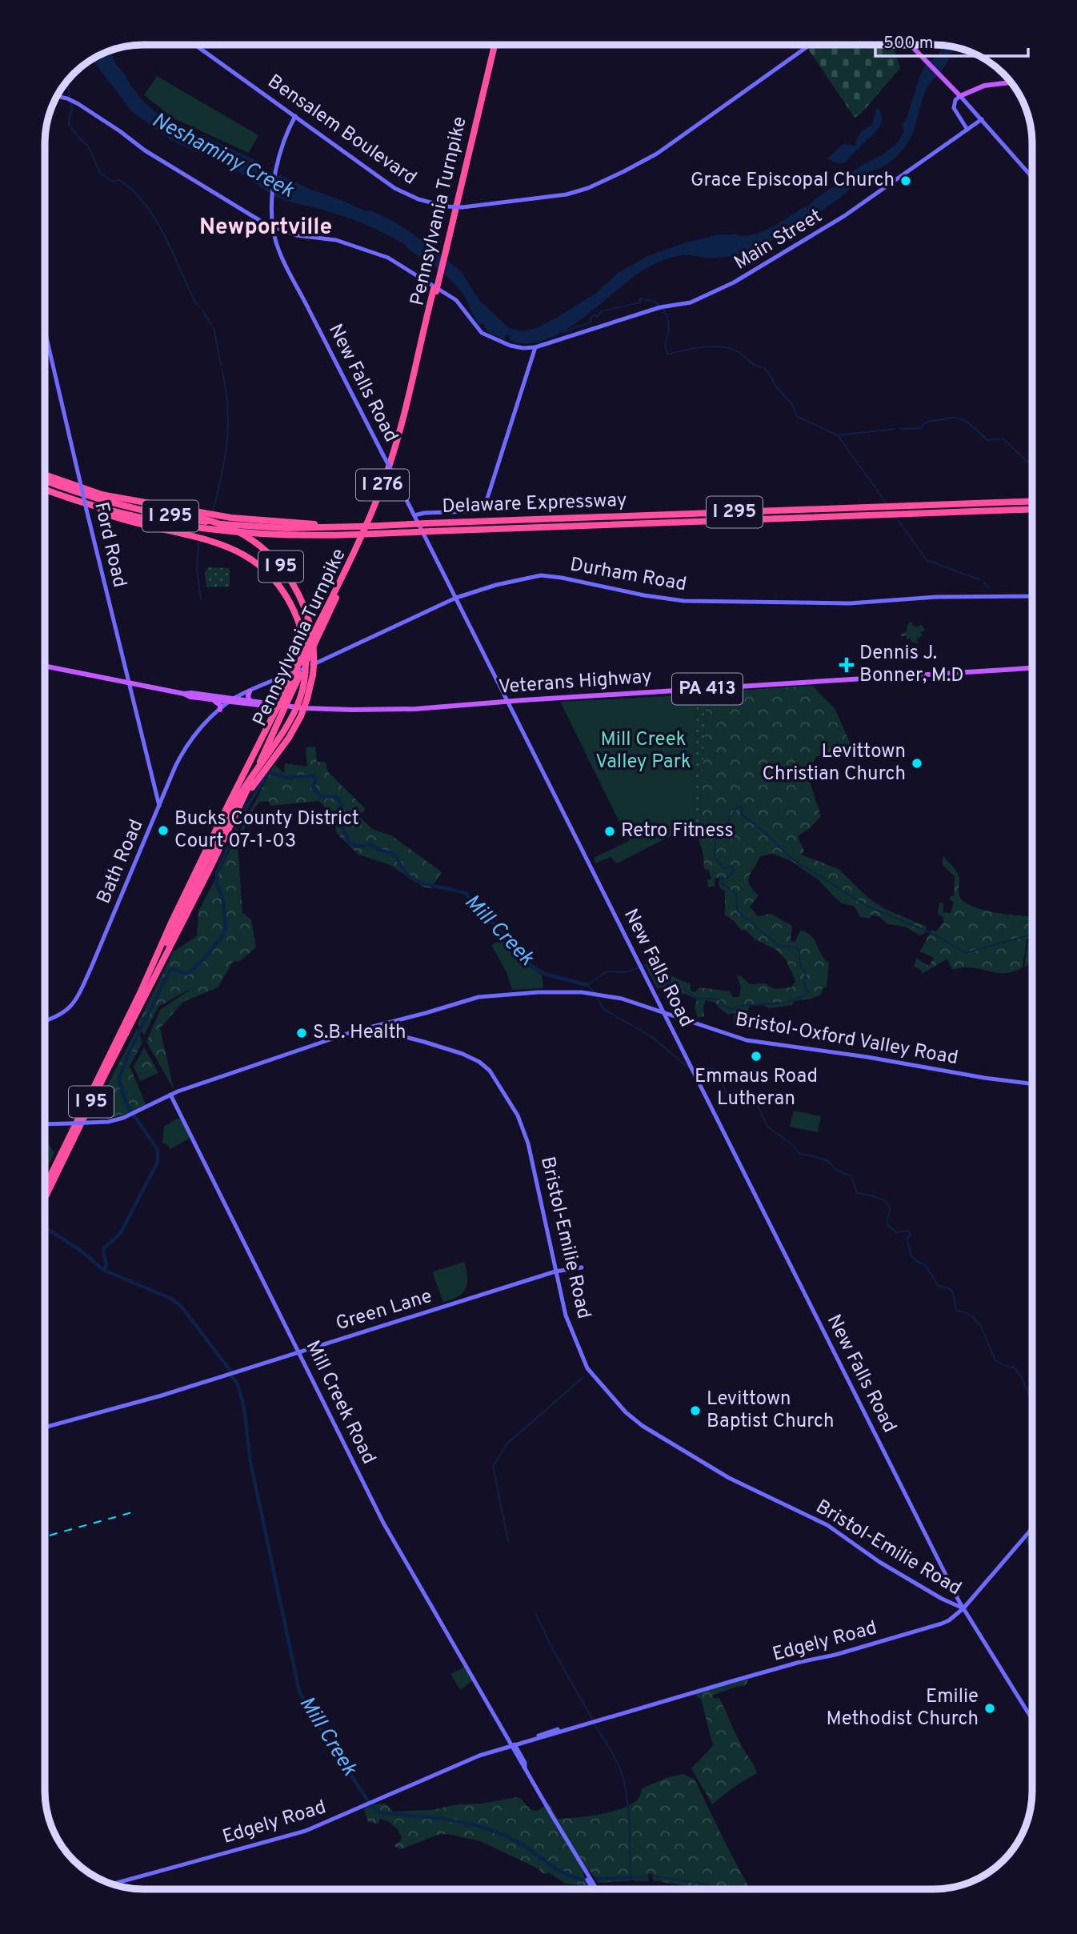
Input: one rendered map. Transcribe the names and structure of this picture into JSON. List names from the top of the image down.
{
  "streets": {
    "highway": [
      "Pennsylvania Turnpike",
      "I 276",
      "Delaware Expressway",
      "I 295",
      "I 95"
    ],
    "main road": [
      "Bensalem Boulevard",
      "Main Street",
      "New Falls Road",
      "Ford Road",
      "Durham Road",
      "Veterans Highway",
      "PA 413",
      "Bath Road",
      "Bristol-Oxford Valley Road",
      "Bristol-Emilie Road",
      "Green Lane",
      "Mill Creek Road",
      "Edgely Road"
    ]
  },
  "crossings": [
    ["Bensalem Boulevard", "New Falls Road"],
    ["Pennsylvania Turnpike", "I 95"],
    ["Pennsylvania Turnpike", "Veterans Highway"],
    ["New Falls Road", "Durham Road"],
    ["New Falls Road", "Veterans Highway"],
    ["New Falls Road", "Bristol-Oxford Valley Road"],
    ["New Falls Road", "Bristol-Emilie Road"],
    ["New Falls Road", "Edgely Road"],
    ["Delaware Expressway", "I 95"],
    ["Ford Road", "Veterans Highway"],
    ["Ford Road", "Bath Road"],
    ["Durham Road", "Veterans Highway"],
    ["Durham Road", "Bath Road"],
    ["Veterans Highway", "Bath Road"],
    ["Bristol-Oxford Valley Road", "Bristol-Emilie Road"],
    ["Bristol-Oxford Valley Road", "Mill Creek Road"],
    ["Bristol-Emilie Road", "Green Lane"],
    ["Bristol-Emilie Road", "Edgely Road"],
    ["Green Lane", "Mill Creek Road"],
    ["Mill Creek Road", "Edgely Road"]
  ],
  "districts": ["Newportville"],
  "water": ["Neshaminy Creek", "Mill Creek"],
  "parks": ["Mill Creek Valley Park"],
  "places": {
    "other": [
      "Grace Episcopal Church",
      "Levittown Christian Church",
      "Bucks County District Court 07-1-03",
      "Retro Fitness",
      "S.B. Health",
      "Emmaus Road Lutheran",
      "Levittown Baptist Church",
      "Emilie Methodist Church"
    ],
    "health": ["Dennis J. Bonner, M.D"]
  },
  "scale_bar": "500 m"
}
